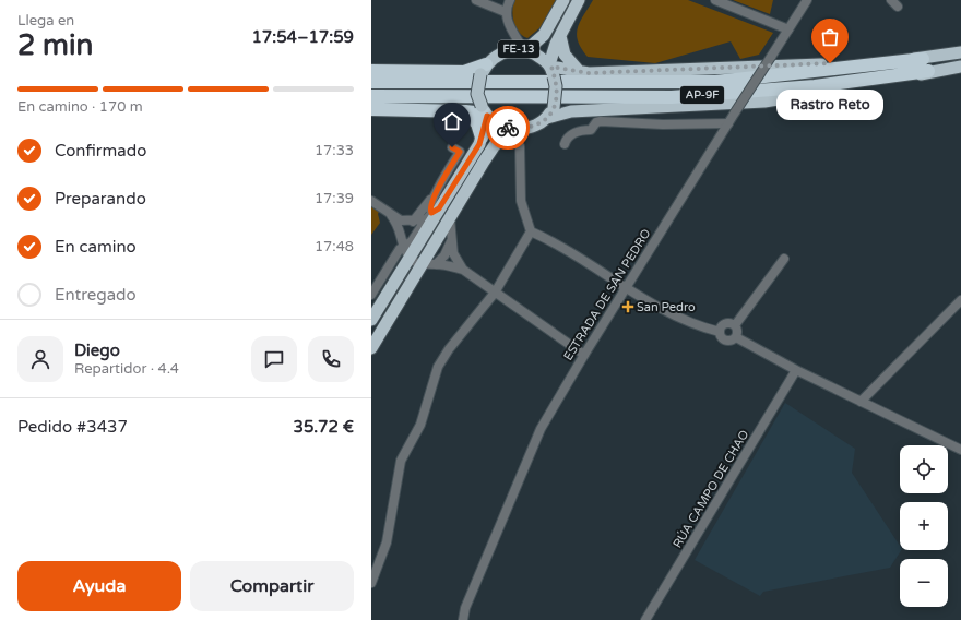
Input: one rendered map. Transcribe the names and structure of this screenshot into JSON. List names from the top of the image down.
{
  "streets": {
    "highway": ["FE-13", "AP-9F"],
    "street": ["ESTRADA DE SAN PEDRO", "RÚA CAMPO DE CHAO"]
  },
  "crossings": [
    ["FE-13", "AP-9F"]
  ],
  "places": {
    "other": ["Rastro Reto"],
    "health": ["San Pedro"]
  },
  "page": {
    "heading": ["2 min", "Llega en", "17:54–17:59"],
    "panel": [
      "Diego",
      "Repartidor · 4.4",
      "Pedido #3437",
      "35.72 €"
    ],
    "bar": "En camino · 170 m",
    "bubble": "Rastro Reto",
    "list": [
      ["Confirmado", "17:33"],
      ["Preparando", "17:39"],
      ["En camino", "17:48"],
      "Entregado"
    ],
    "map_buttons": ["+", "−"],
    "buttons": ["Ayuda", "Compartir"]
  }
}
